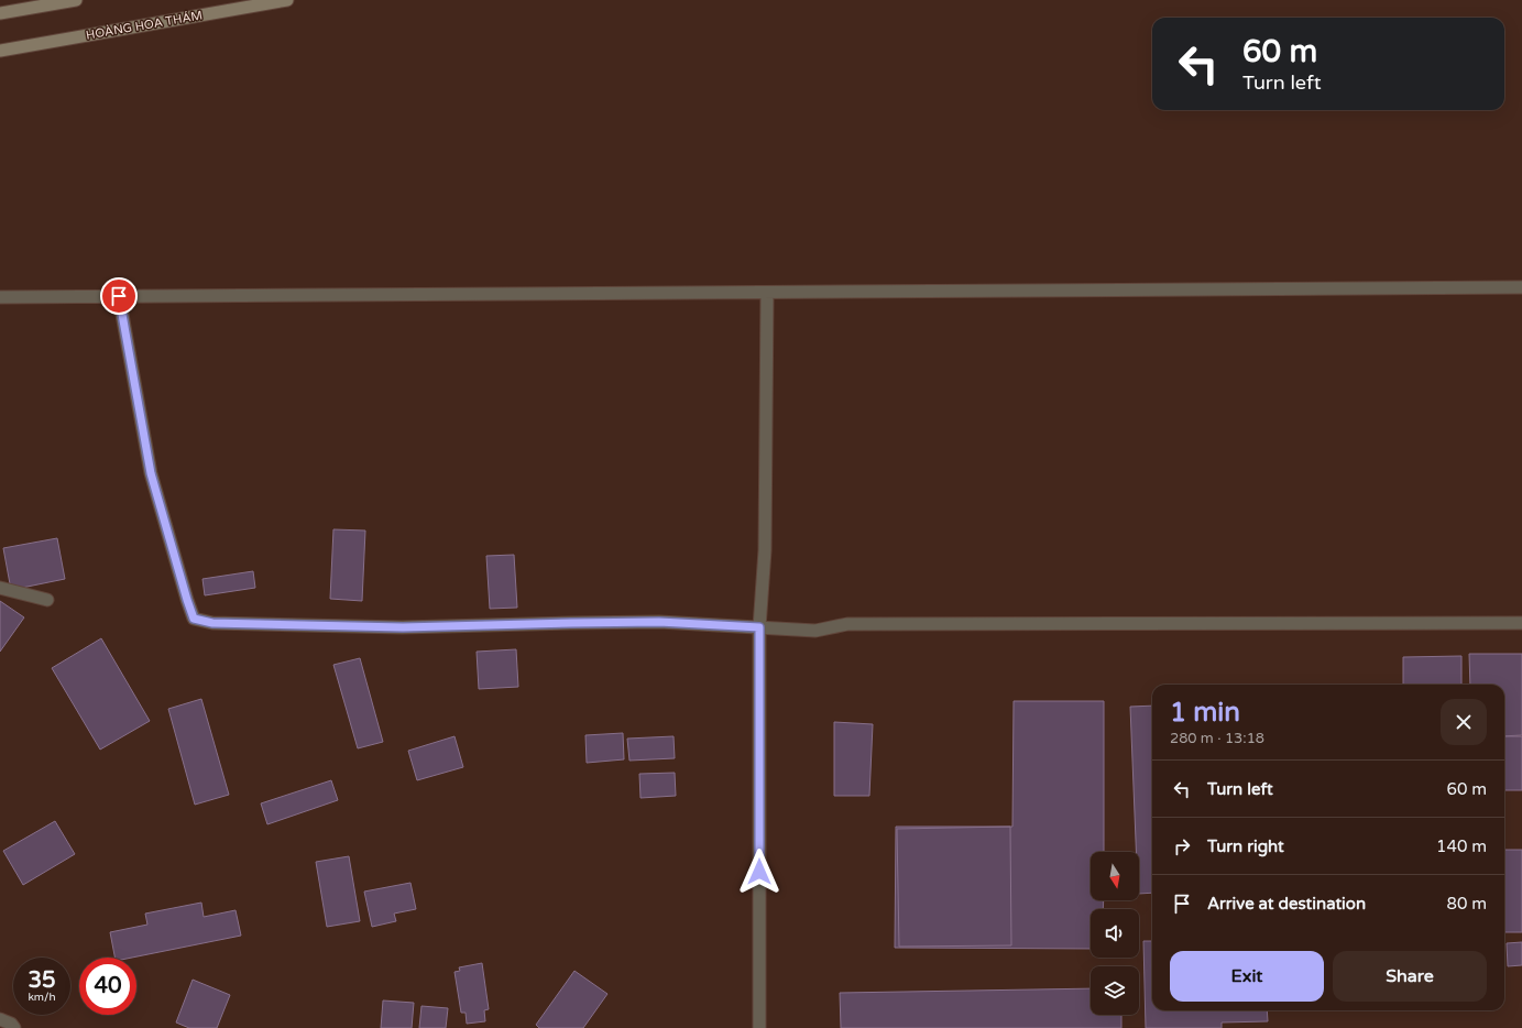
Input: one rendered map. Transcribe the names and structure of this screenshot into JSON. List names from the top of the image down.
{
  "streets": {
    "main road": ["HOÀNG HOA THÁM"]
  },
  "north": "bottom",
  "page": {
    "turn": ["60 m", "Turn left"],
    "heading": ["1 min", "280 m · 13:18"],
    "list": [
      {
        "name": "Turn left",
        "value": "60 m"
      },
      {
        "name": "Turn right",
        "value": "140 m"
      },
      {
        "name": "Arrive at destination",
        "value": "80 m"
      }
    ],
    "buttons": ["Exit", "Share"],
    "speed": "35 km/h",
    "limit": "40"
  }
}
